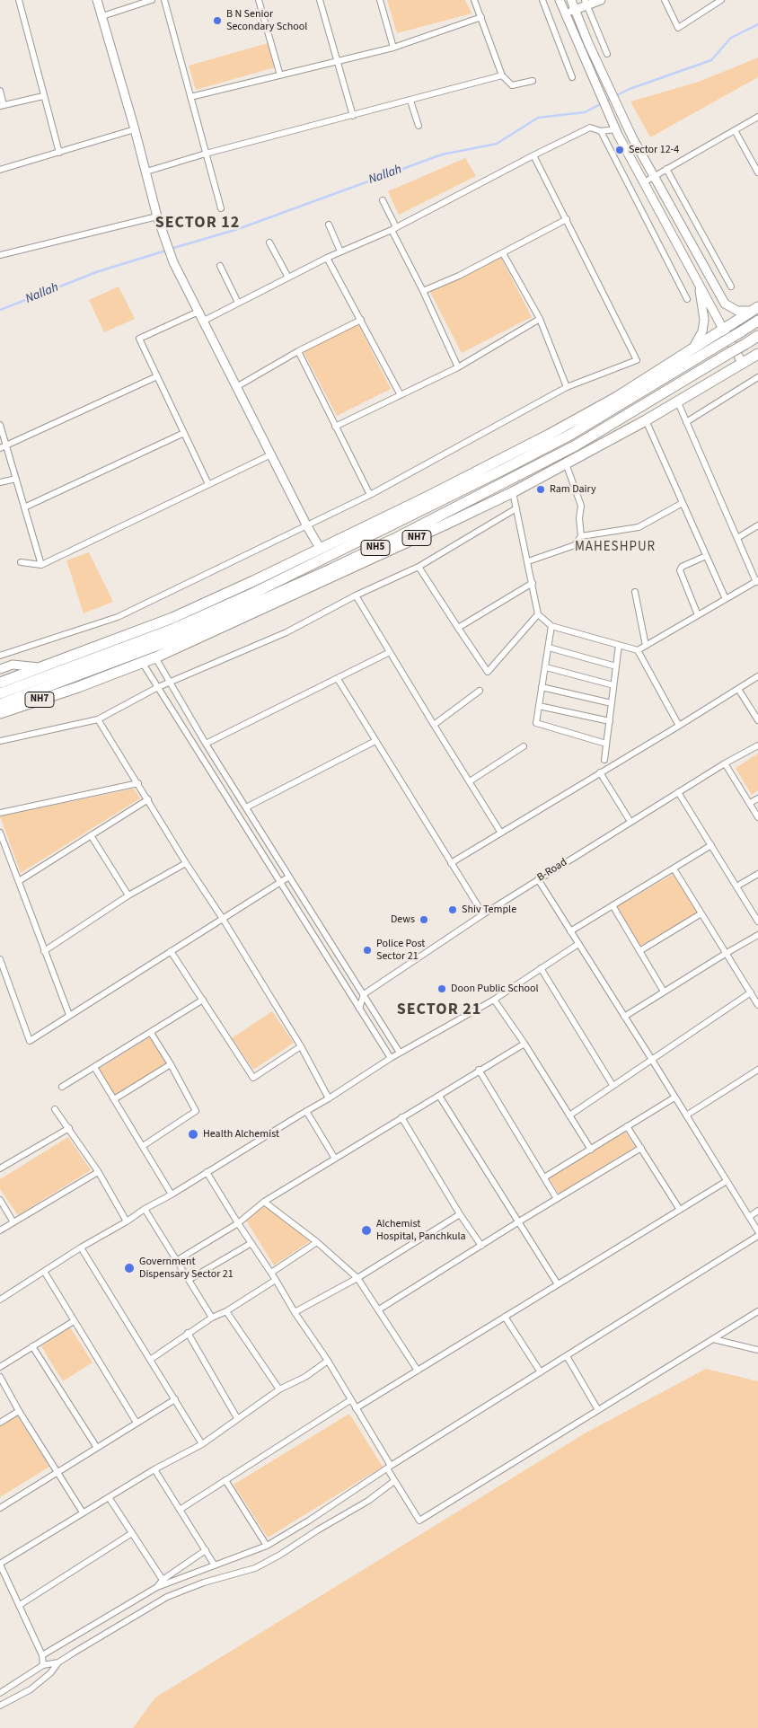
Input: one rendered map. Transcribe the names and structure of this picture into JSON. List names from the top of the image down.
{
  "streets": {
    "highway": ["NH7", "NH5"],
    "street": ["B-Road"]
  },
  "crossings": [
    ["NH7", "NH5"]
  ],
  "districts": ["SECTOR 12", "MAHESHPUR", "SECTOR 21"],
  "water": ["Nallah"],
  "places": [
    "B N Senior Secondary School",
    "Sector 12-4",
    "Ram Dairy",
    "Shiv Temple",
    "Dews",
    "Police Post Sector 21",
    "Doon Public School",
    "Health Alchemist",
    "Alchemist Hospital, Panchkula",
    "Government Dispensary Sector 21"
  ]
}
